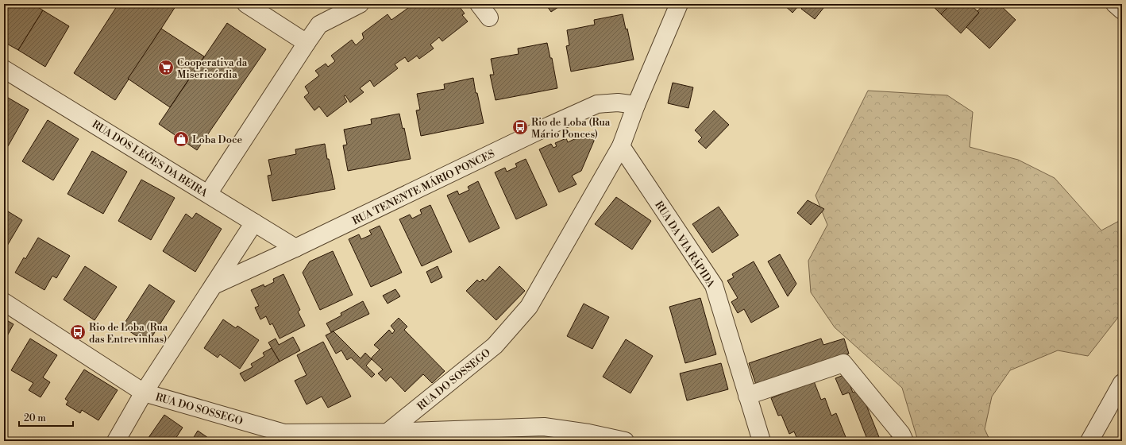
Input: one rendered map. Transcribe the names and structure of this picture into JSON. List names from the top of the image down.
{
  "streets": {
    "street": [
      "RUA DOS LEÕES DA BEIRA",
      "RUA TENENTE MÁRIO PONCES",
      "RUA DA VIA RÁPIDA",
      "RUA DO SOSSEGO"
    ]
  },
  "crossings": [
    ["RUA DOS LEÕES DA BEIRA", "RUA TENENTE MÁRIO PONCES"],
    ["RUA TENENTE MÁRIO PONCES", "RUA DO SOSSEGO"],
    ["RUA DA VIA RÁPIDA", "RUA DO SOSSEGO"]
  ],
  "places": {
    "supermarket": ["Cooperativa da Misericórdia"],
    "bus stop": ["Rio de Loba (Rua Mário Ponces)", "Rio de Loba (Rua das Entrevinhas)"],
    "shop": ["Loba Doce"]
  },
  "scale_bar": "20 m"
}
